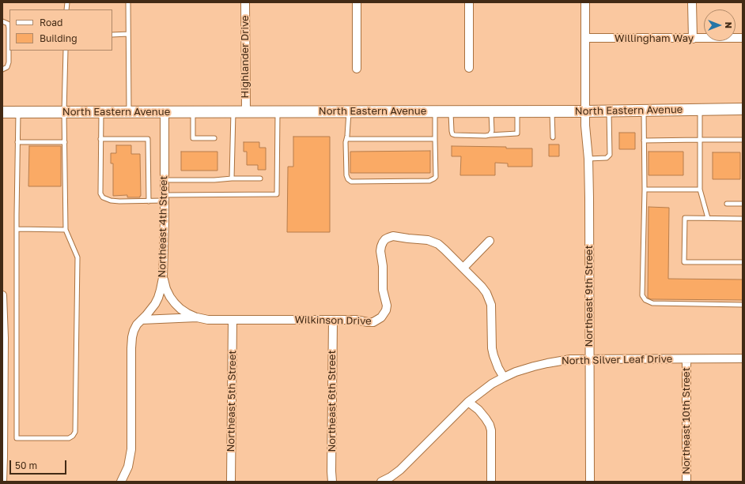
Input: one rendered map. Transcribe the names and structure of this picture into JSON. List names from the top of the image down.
{
  "streets": {
    "main road": ["North Eastern Avenue"],
    "street": [
      "Willingham Way",
      "Highlander Drive",
      "Northeast 4th Street",
      "Northeast 9th Street",
      "Wilkinson Drive",
      "North Silver Leaf Drive",
      "Northeast 5th Street",
      "Northeast 6th Street",
      "Northeast 10th Street"
    ]
  },
  "crossings": [
    ["Willingham Way", "Northeast 9th Street"],
    ["Highlander Drive", "North Eastern Avenue"],
    ["North Eastern Avenue", "Northeast 4th Street"],
    ["North Eastern Avenue", "Northeast 9th Street"],
    ["Northeast 4th Street", "Wilkinson Drive"],
    ["Northeast 9th Street", "North Silver Leaf Drive"],
    ["Wilkinson Drive", "North Silver Leaf Drive"],
    ["Wilkinson Drive", "Northeast 5th Street"],
    ["Wilkinson Drive", "Northeast 6th Street"],
    ["North Silver Leaf Drive", "Northeast 10th Street"]
  ],
  "legend": ["Road", "Building"],
  "scale_bar": "50 m",
  "north": "right"
}
